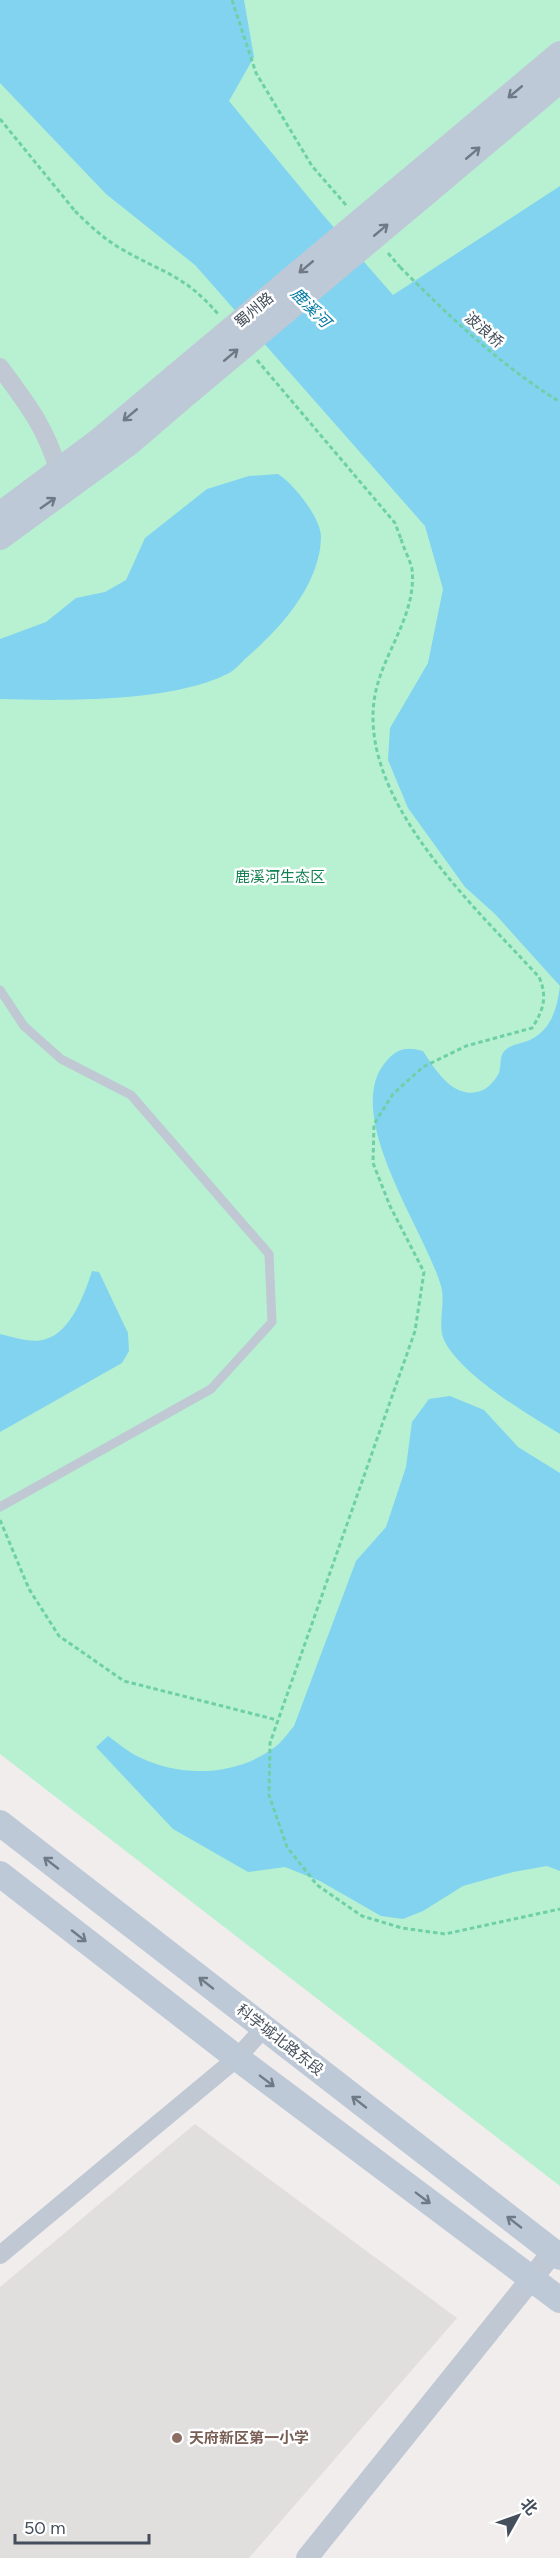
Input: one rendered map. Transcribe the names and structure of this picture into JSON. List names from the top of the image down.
{
  "streets": {
    "main road": ["蜀州路", "科学城北路东段"],
    "path": ["波浪桥"]
  },
  "water": ["鹿溪河"],
  "parks": ["鹿溪河生态区"],
  "places": ["天府新区第一小学"],
  "scale_bar": "50 m",
  "north": "top right"
}
